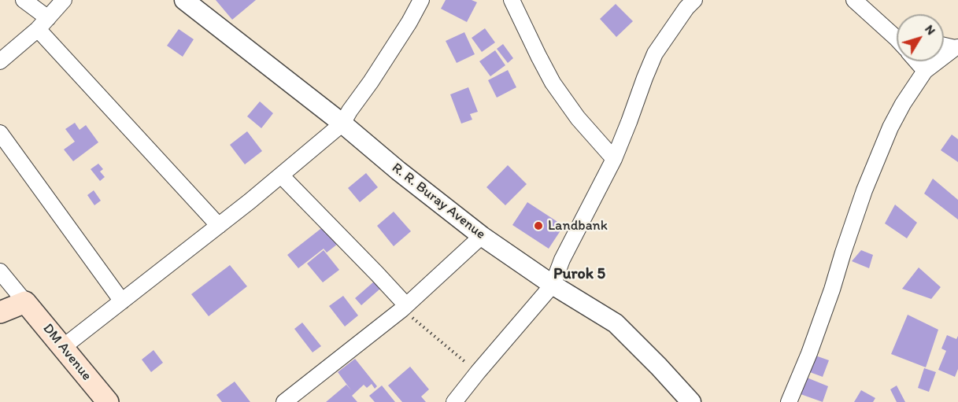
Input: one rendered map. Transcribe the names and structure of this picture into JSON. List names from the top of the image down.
{
  "streets": {
    "main road": ["DM Avenue"],
    "street": ["R. R. Buray Avenue"]
  },
  "districts": ["Purok 5"],
  "places": ["Landbank"],
  "north": "top right"
}
